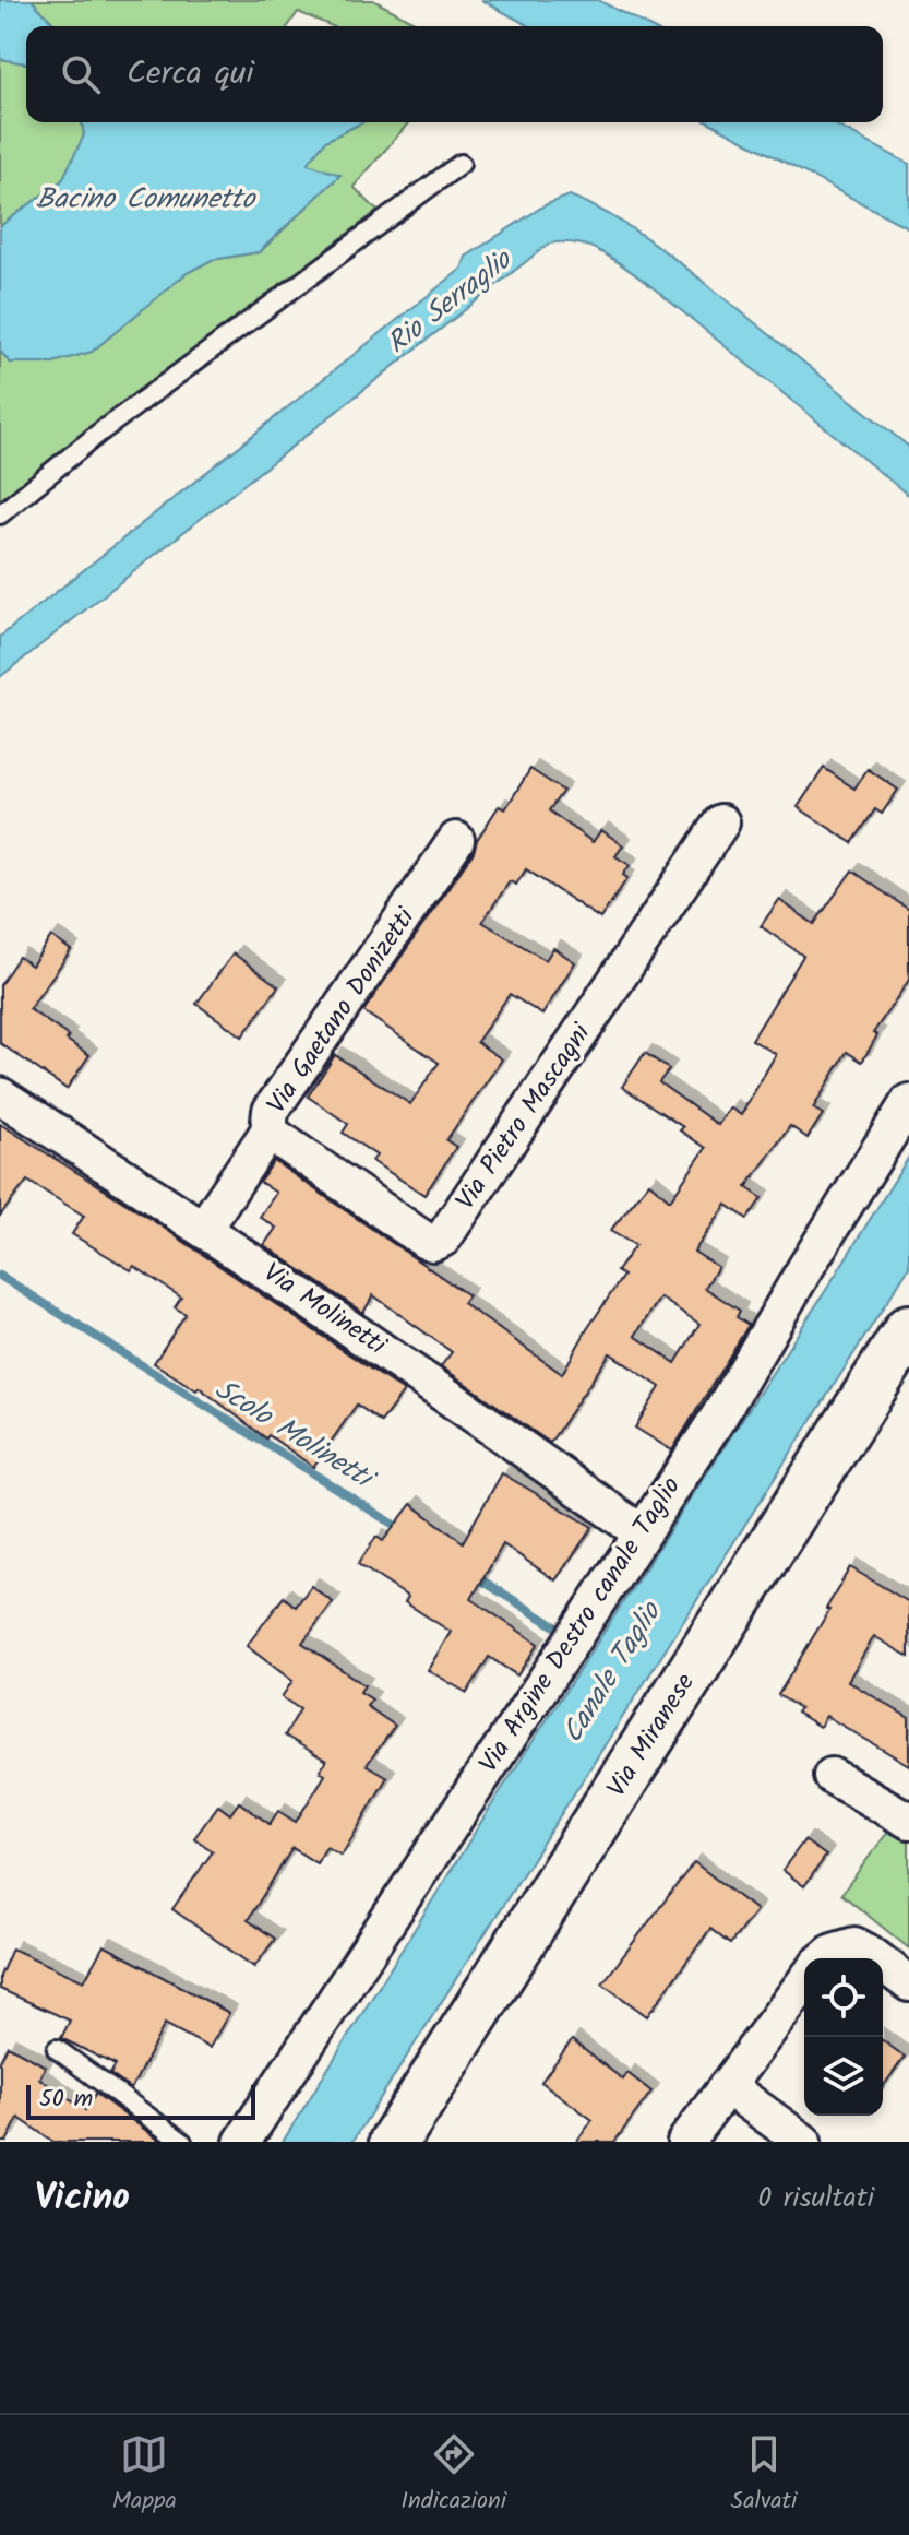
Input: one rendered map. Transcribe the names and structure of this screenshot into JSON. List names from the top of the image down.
{
  "streets": {
    "main road": ["Via Miranese"],
    "street": [
      "Via Gaetano Donizetti",
      "Via Pietro Mascagni",
      "Via Molinetti",
      "Via Argine Destro canale Taglio"
    ]
  },
  "crossings": [
    ["Via Gaetano Donizetti", "Via Pietro Mascagni"],
    ["Via Gaetano Donizetti", "Via Molinetti"],
    ["Via Molinetti", "Via Argine Destro canale Taglio"]
  ],
  "water": [
    "Bacino Comunetto",
    "Rio Serraglio",
    "Scolo Molinetti",
    "Canale Taglio"
  ],
  "scale_bar": "50 m",
  "page": {
    "search": "Cerca qui",
    "scale": "50 m",
    "heading": ["Vicino", "0 risultati"],
    "nav": ["Mappa", "Indicazioni", "Salvati"]
  }
}
